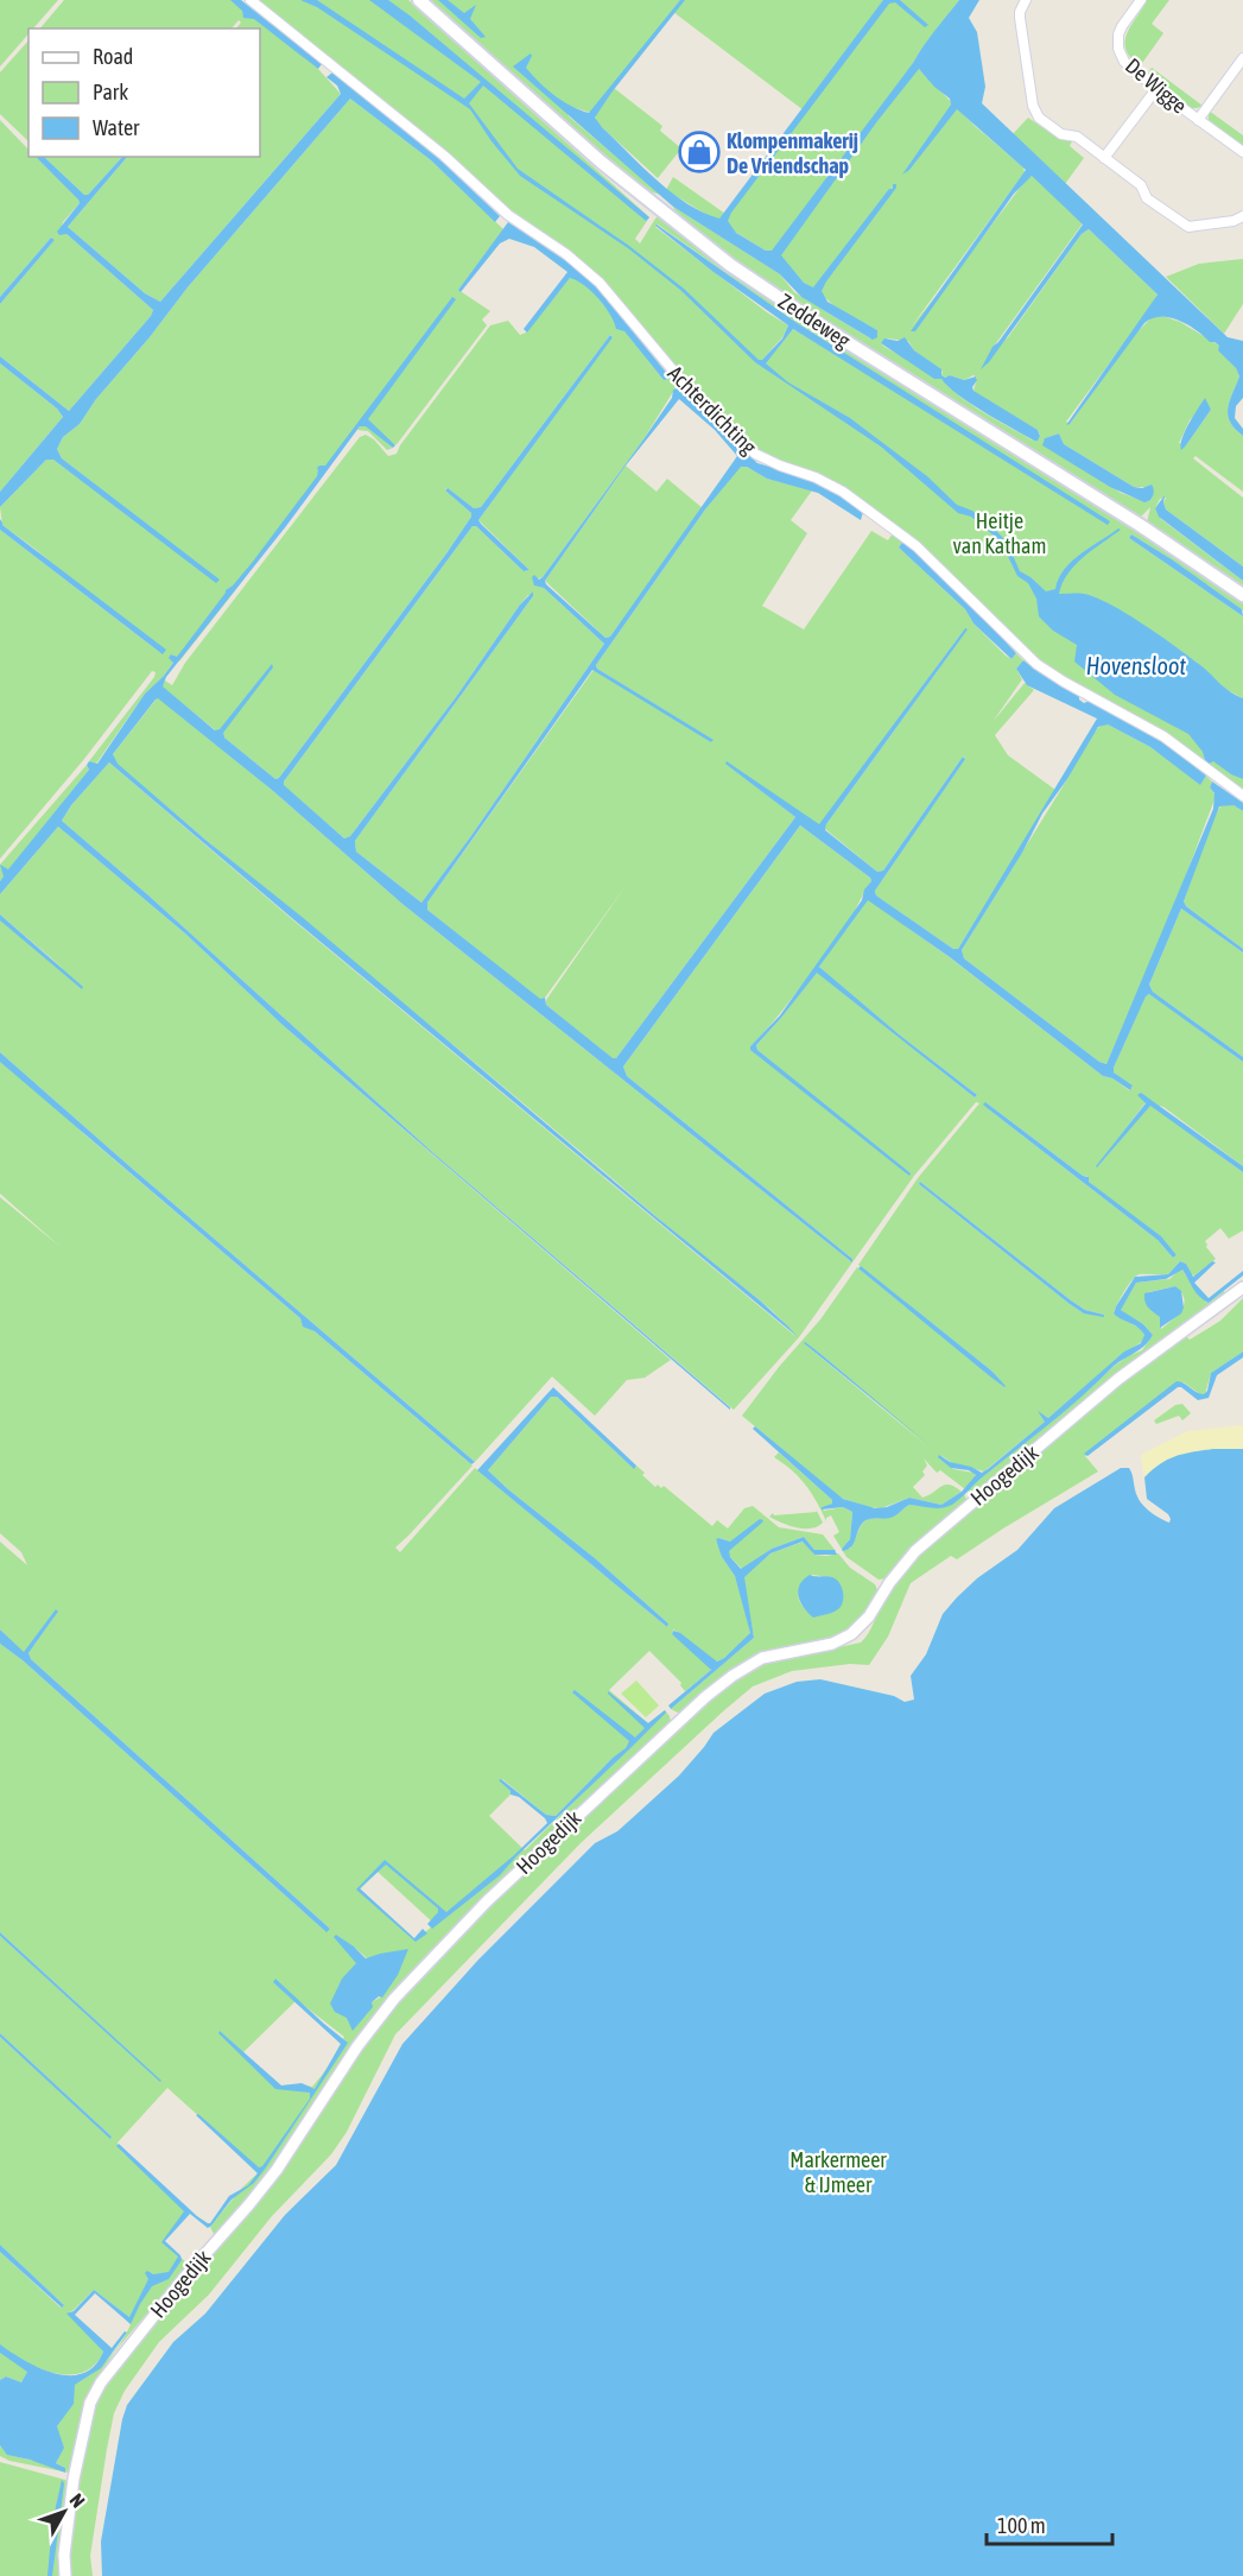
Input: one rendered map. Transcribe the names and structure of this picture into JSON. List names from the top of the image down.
{
  "streets": {
    "main road": ["Zeddeweg"],
    "street": ["De Wigge", "Achterdichting", "Hoogedijk"]
  },
  "water": ["Hovensloot"],
  "parks": ["Heitje van Katham", "Markermeer & IJmeer"],
  "places": {
    "shop": ["Klompenmakerij De Vriendschap"]
  },
  "legend": ["Road", "Park", "Water"],
  "scale_bar": "100 m",
  "north": "top right"
}
